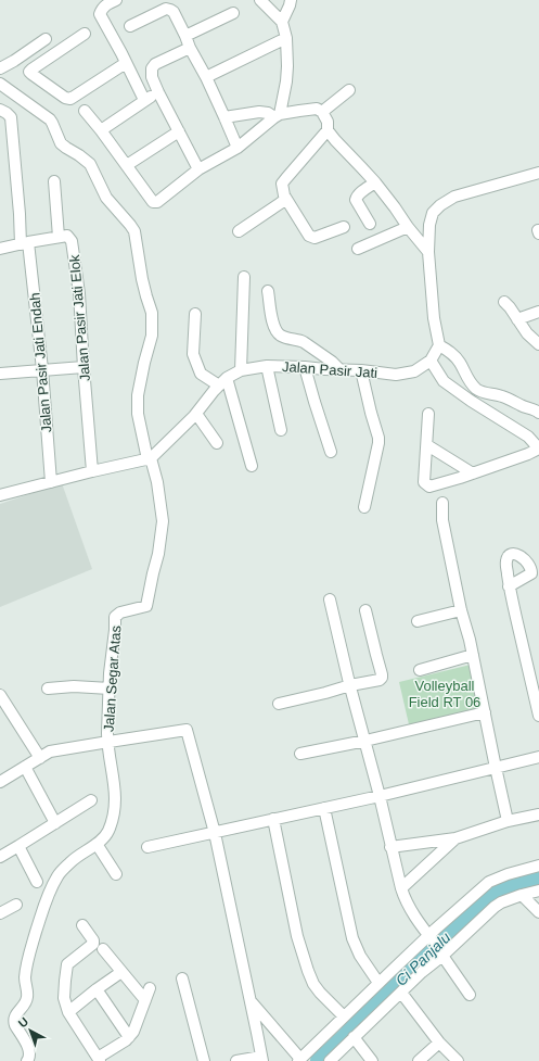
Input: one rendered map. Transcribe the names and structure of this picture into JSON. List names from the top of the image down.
{
  "streets": {
    "street": [
      "Jalan Pasir Jati Elok",
      "Jalan Pasir Jati Endah",
      "Jalan Pasir Jati",
      "Jalan Segar Atas"
    ]
  },
  "crossings": [
    ["Jalan Pasir Jati Elok", "Jalan Pasir Jati Endah"],
    ["Jalan Pasir Jati", "Jalan Segar Atas"]
  ],
  "water": ["Ci Panjalu"],
  "parks": ["Volleyball Field RT 06"],
  "north": "top left"
}
